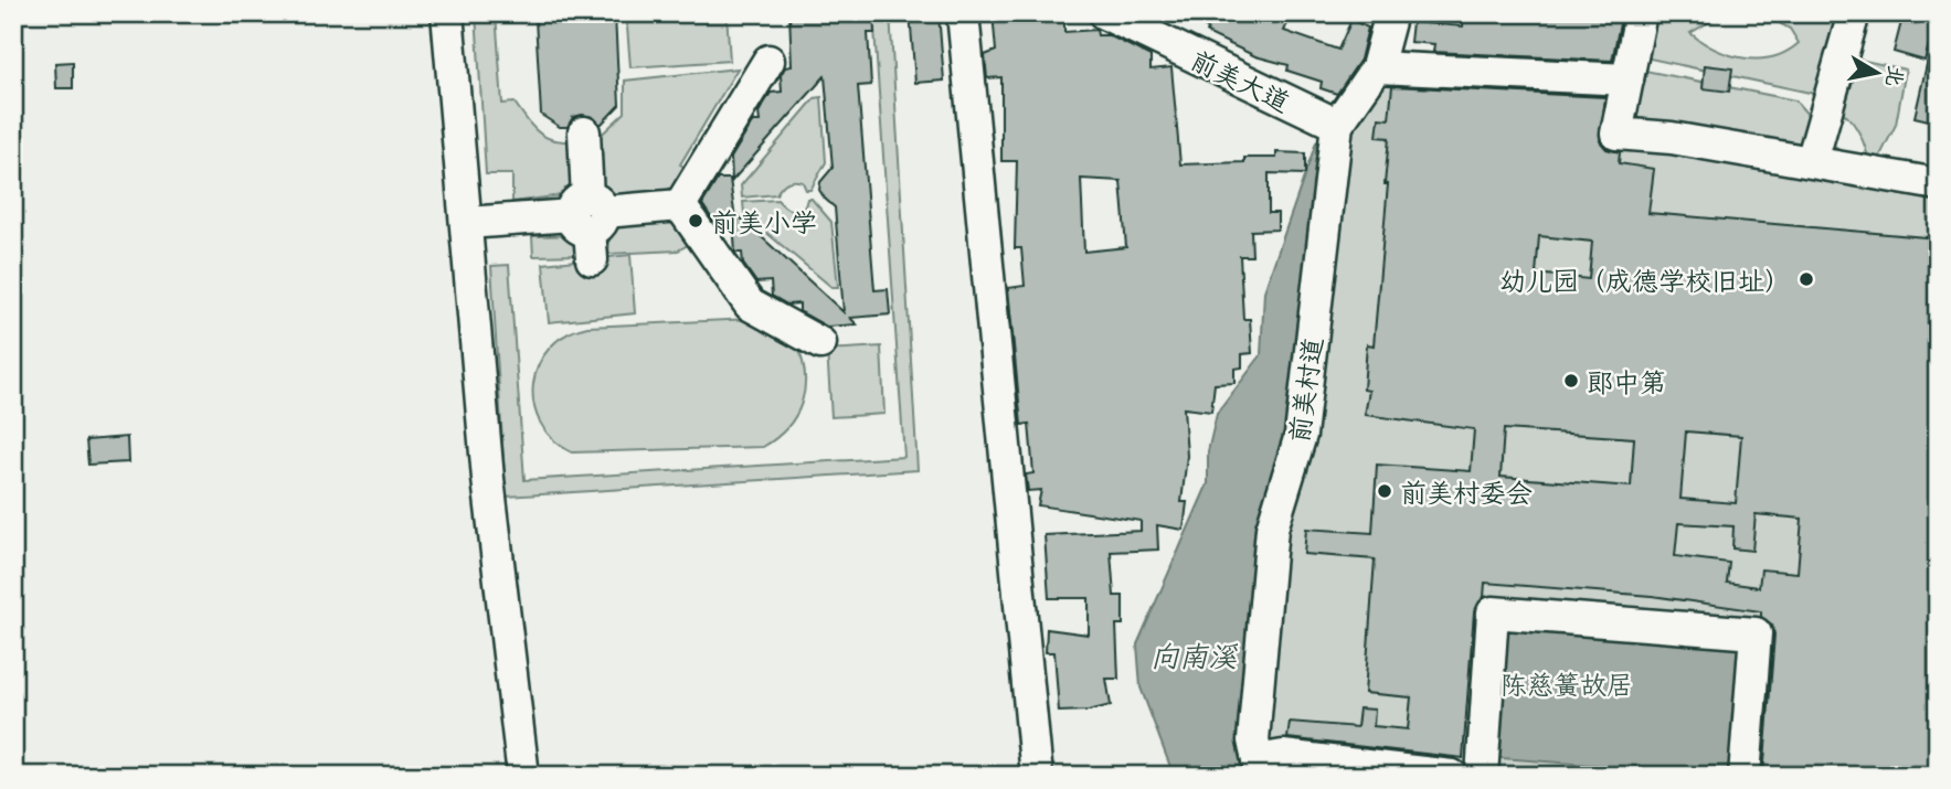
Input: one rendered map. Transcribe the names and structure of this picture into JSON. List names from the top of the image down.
{
  "streets": {
    "street": ["前美大道", "前美村道"]
  },
  "crossings": [
    ["前美大道", "前美村道"]
  ],
  "water": ["向南溪"],
  "parks": ["陈慈簧故居"],
  "places": [
    "前美小学",
    "幼儿园（成德学校旧址）",
    "郎中第",
    "前美村委会"
  ],
  "north": "right"
}
